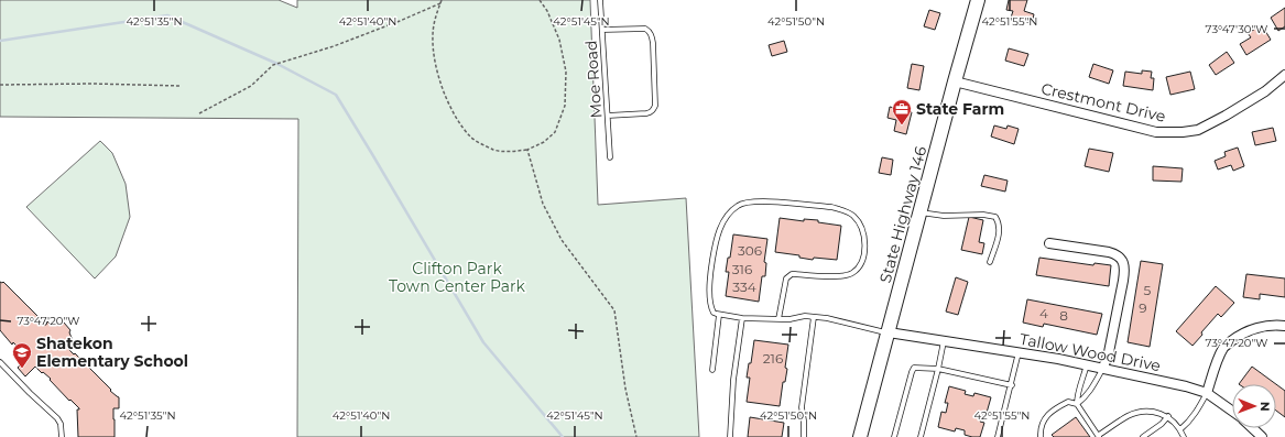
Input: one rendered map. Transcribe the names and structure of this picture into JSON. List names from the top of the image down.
{
  "streets": {
    "main road": ["State Highway 146"],
    "street": ["Crestmont Drive", "Tallow Wood Drive"],
    "lane": ["Moe Road"]
  },
  "crossings": [
    ["Crestmont Drive", "State Highway 146"],
    ["State Highway 146", "Tallow Wood Drive"]
  ],
  "parks": ["Clifton Park Town Center Park"],
  "places": {
    "office": ["State Farm"],
    "school or university": ["Shatekon Elementary School"]
  },
  "house_numbers": [
    "306",
    "316",
    "334",
    "5",
    "9",
    "4",
    "8",
    "216"
  ],
  "north": "right",
  "coordinates": [
    "42°51'35\"N",
    "42°51'40\"N",
    "42°51'45\"N",
    "42°51'50\"N",
    "42°51'55\"N",
    "73°47'30\"W",
    "73°47'20\"W"
  ]
}
